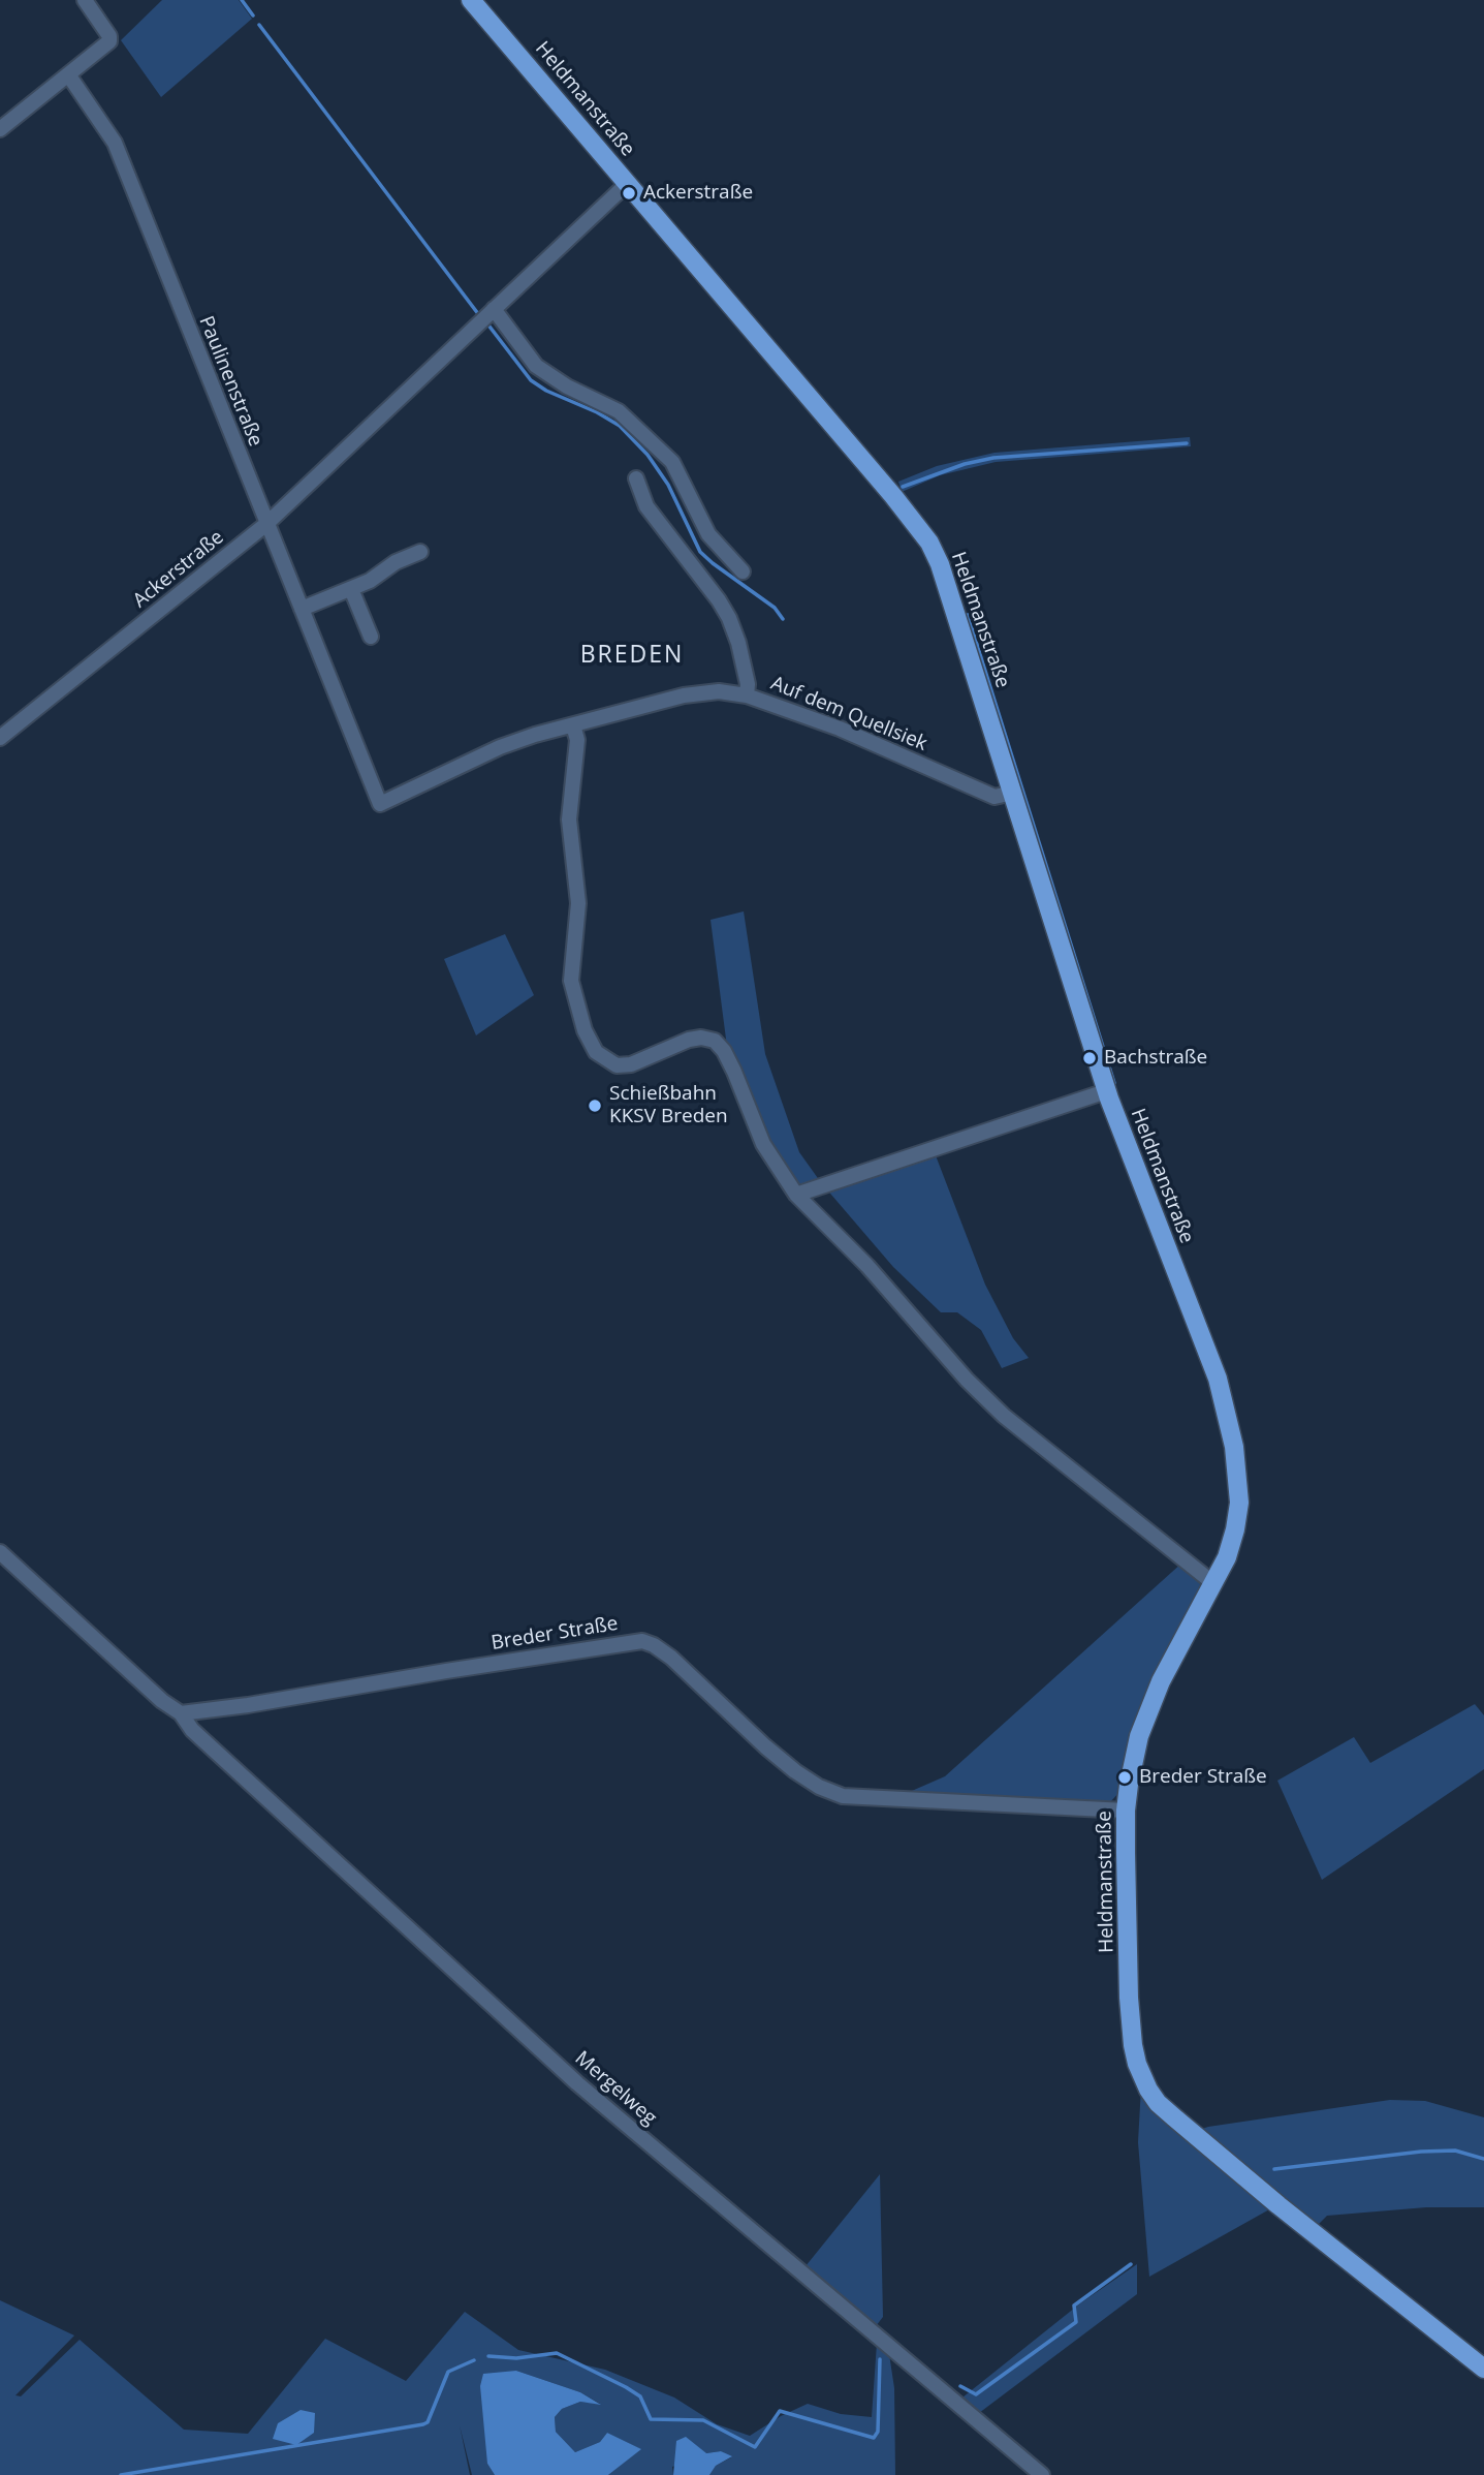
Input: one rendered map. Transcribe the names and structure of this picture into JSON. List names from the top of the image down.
{
  "streets": {
    "main road": ["Heldmanstraße"],
    "street": [
      "Paulinenstraße",
      "Ackerstraße",
      "Auf dem Quellsiek",
      "Breder Straße",
      "Mergelweg"
    ]
  },
  "crossings": [
    ["Heldmanstraße", "Ackerstraße"],
    ["Heldmanstraße", "Auf dem Quellsiek"],
    ["Heldmanstraße", "Breder Straße"],
    ["Paulinenstraße", "Ackerstraße"],
    ["Paulinenstraße", "Auf dem Quellsiek"],
    ["Breder Straße", "Mergelweg"]
  ],
  "districts": ["BREDEN"],
  "places": [
    "Ackerstraße",
    "Bachstraße",
    "Schießbahn KKSV Breden",
    "Breder Straße"
  ]
}
